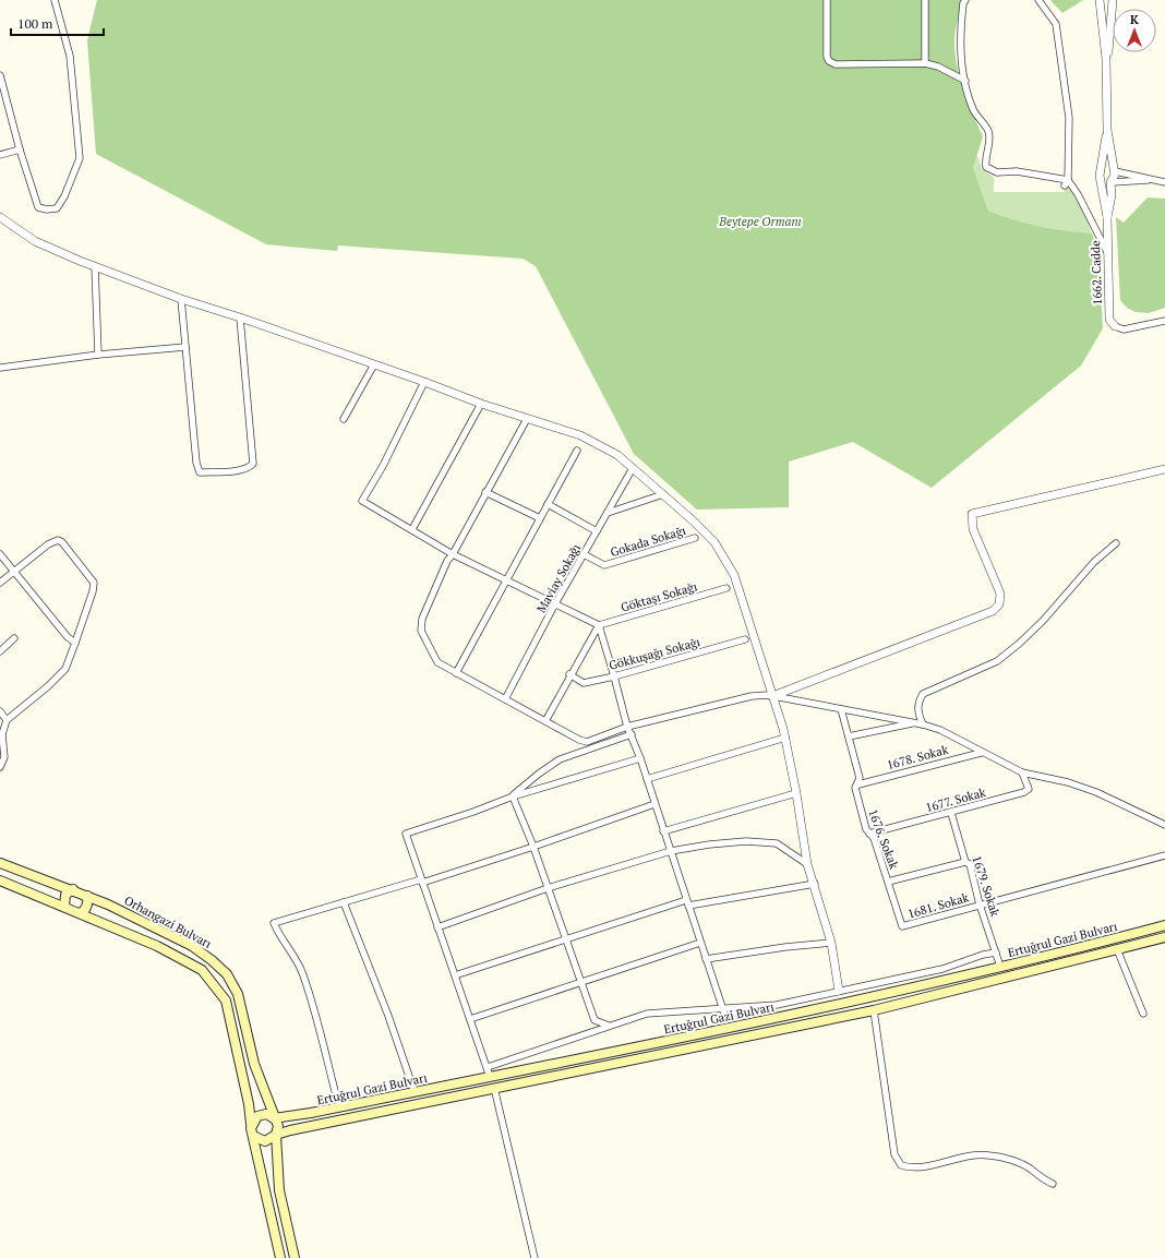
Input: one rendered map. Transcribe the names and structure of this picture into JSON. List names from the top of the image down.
{
  "streets": {
    "main road": ["Orhangazi Bulvarı", "Ertuğrul Gazi Bulvarı"],
    "street": [
      "1662. Cadde",
      "Gokada Sokağı",
      "Maviay Sokağı",
      "Göktaşı Sokağı",
      "Gökkuşağı Sokağı",
      "1678. Sokak",
      "1677. Sokak",
      "1676. Sokak",
      "1679. Sokak",
      "1681. Sokak"
    ]
  },
  "crossings": [
    ["Gokada Sokağı", "Maviay Sokağı"],
    ["1678. Sokak", "1676. Sokak"],
    ["1677. Sokak", "1676. Sokak"],
    ["1677. Sokak", "1679. Sokak"],
    ["1676. Sokak", "1681. Sokak"],
    ["1679. Sokak", "1681. Sokak"],
    ["1679. Sokak", "Ertuğrul Gazi Bulvarı"],
    ["Orhangazi Bulvarı", "Ertuğrul Gazi Bulvarı"]
  ],
  "parks": ["Beytepe Ormanı"],
  "scale_bar": "100 m",
  "north": "top"
}
